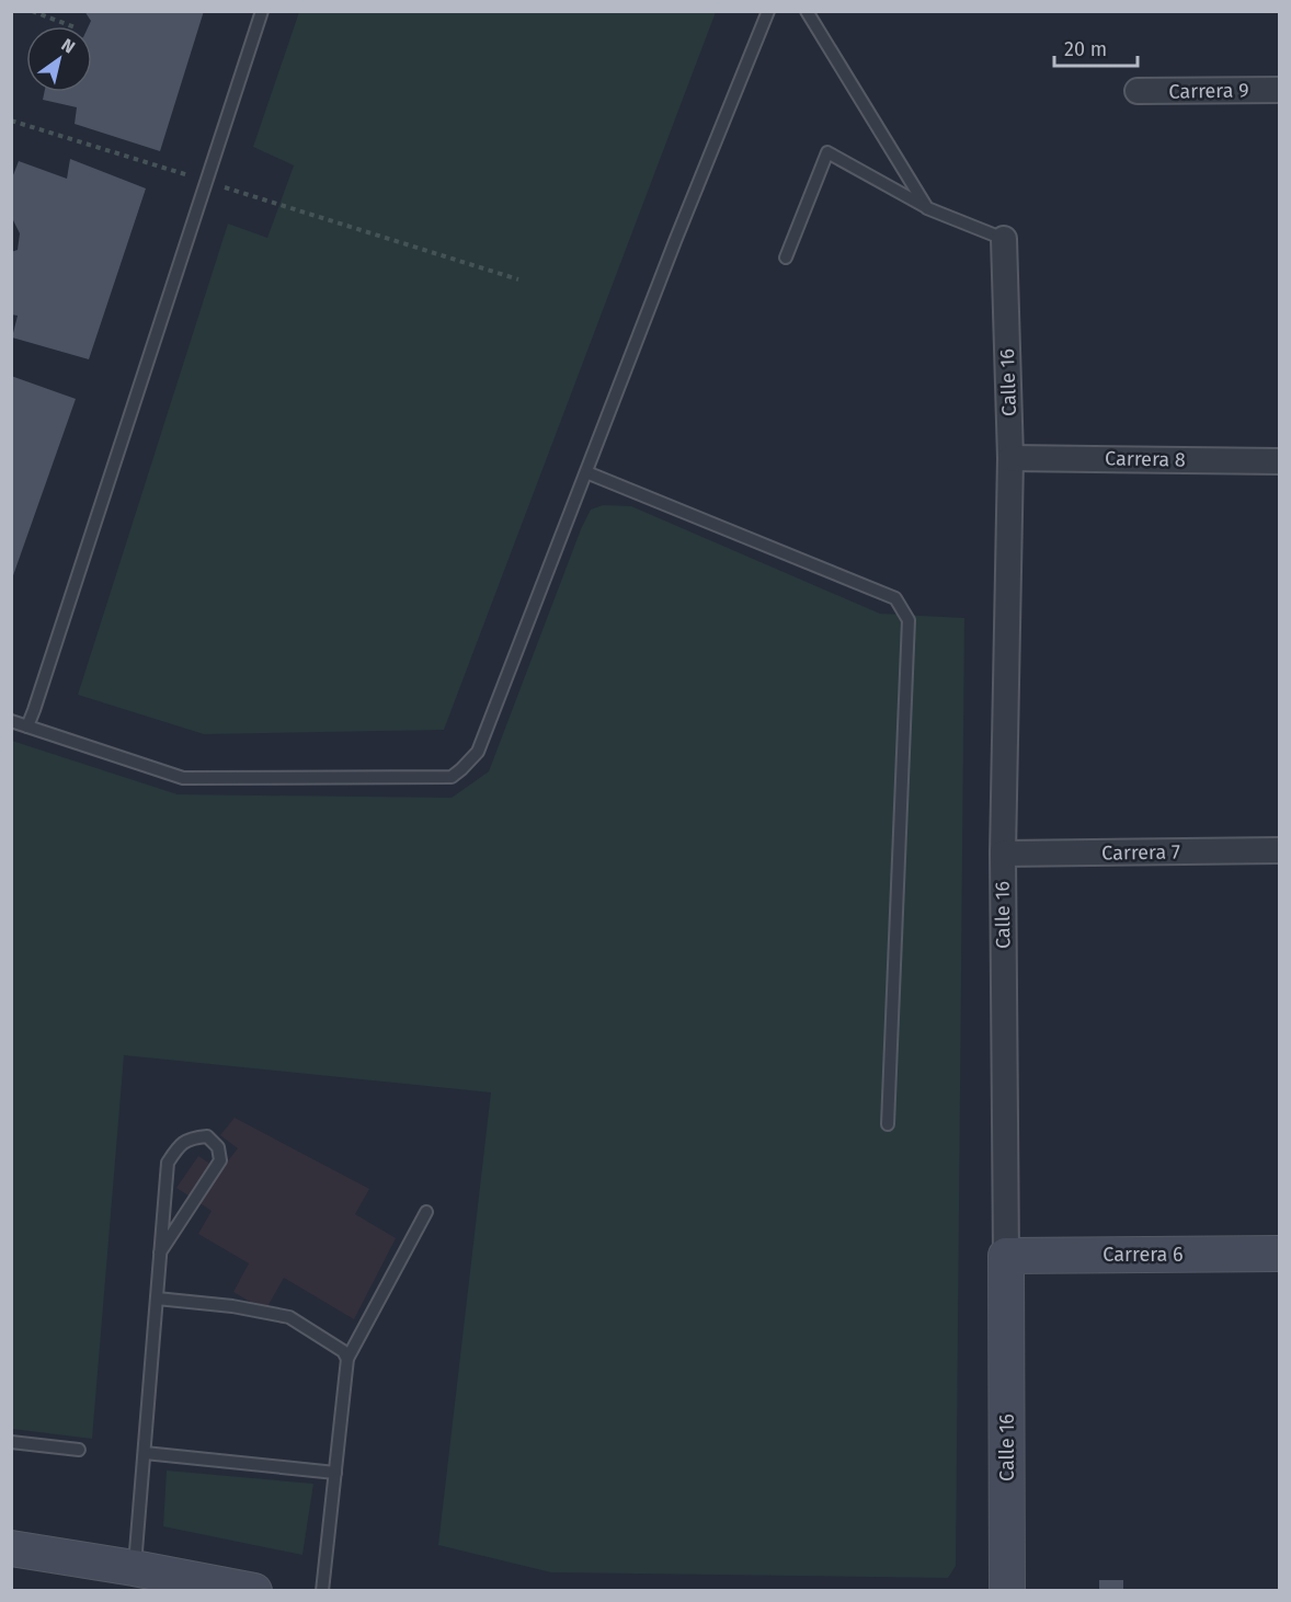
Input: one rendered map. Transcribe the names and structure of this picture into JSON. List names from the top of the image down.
{
  "streets": {
    "street": [
      "Carrera 9",
      "Calle 16",
      "Carrera 8",
      "Carrera 7",
      "Carrera 6"
    ]
  },
  "crossings": [
    ["Calle 16", "Carrera 8"],
    ["Calle 16", "Carrera 7"],
    ["Calle 16", "Carrera 6"]
  ],
  "scale_bar": "20 m",
  "north": "top right"
}
